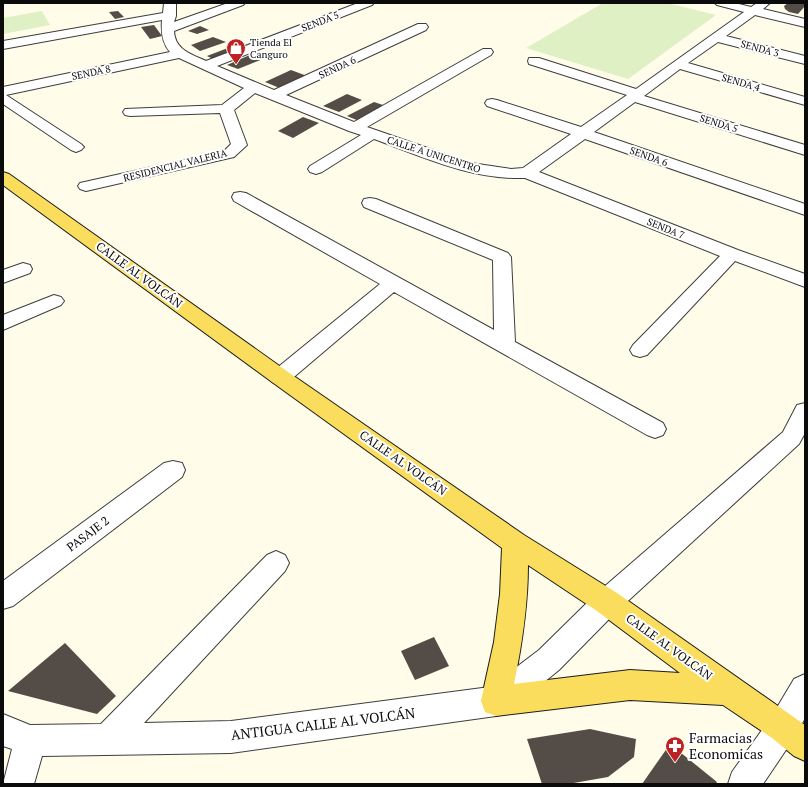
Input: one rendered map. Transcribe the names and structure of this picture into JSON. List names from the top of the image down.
{
  "streets": {
    "main road": ["CALLE AL VOLCÁN"],
    "street": [
      "SENDA 5",
      "SENDA 3",
      "SENDA 6",
      "SENDA 8",
      "SENDA 4",
      "CALLE A UNICENTRO",
      "RESIDENCIAL VALERIA",
      "SENDA 7",
      "PASAJE 2",
      "ANTIGUA CALLE AL VOLCÁN"
    ]
  },
  "crossings": [
    ["SENDA 5", "CALLE A UNICENTRO"],
    ["SENDA 6", "CALLE A UNICENTRO"],
    ["SENDA 8", "CALLE A UNICENTRO"],
    ["CALLE A UNICENTRO", "SENDA 7"],
    ["CALLE AL VOLCÁN", "ANTIGUA CALLE AL VOLCÁN"]
  ],
  "places": {
    "shop": ["Tienda El Canguro"],
    "pharmacy": ["Farmacias Economicas"]
  }
}
